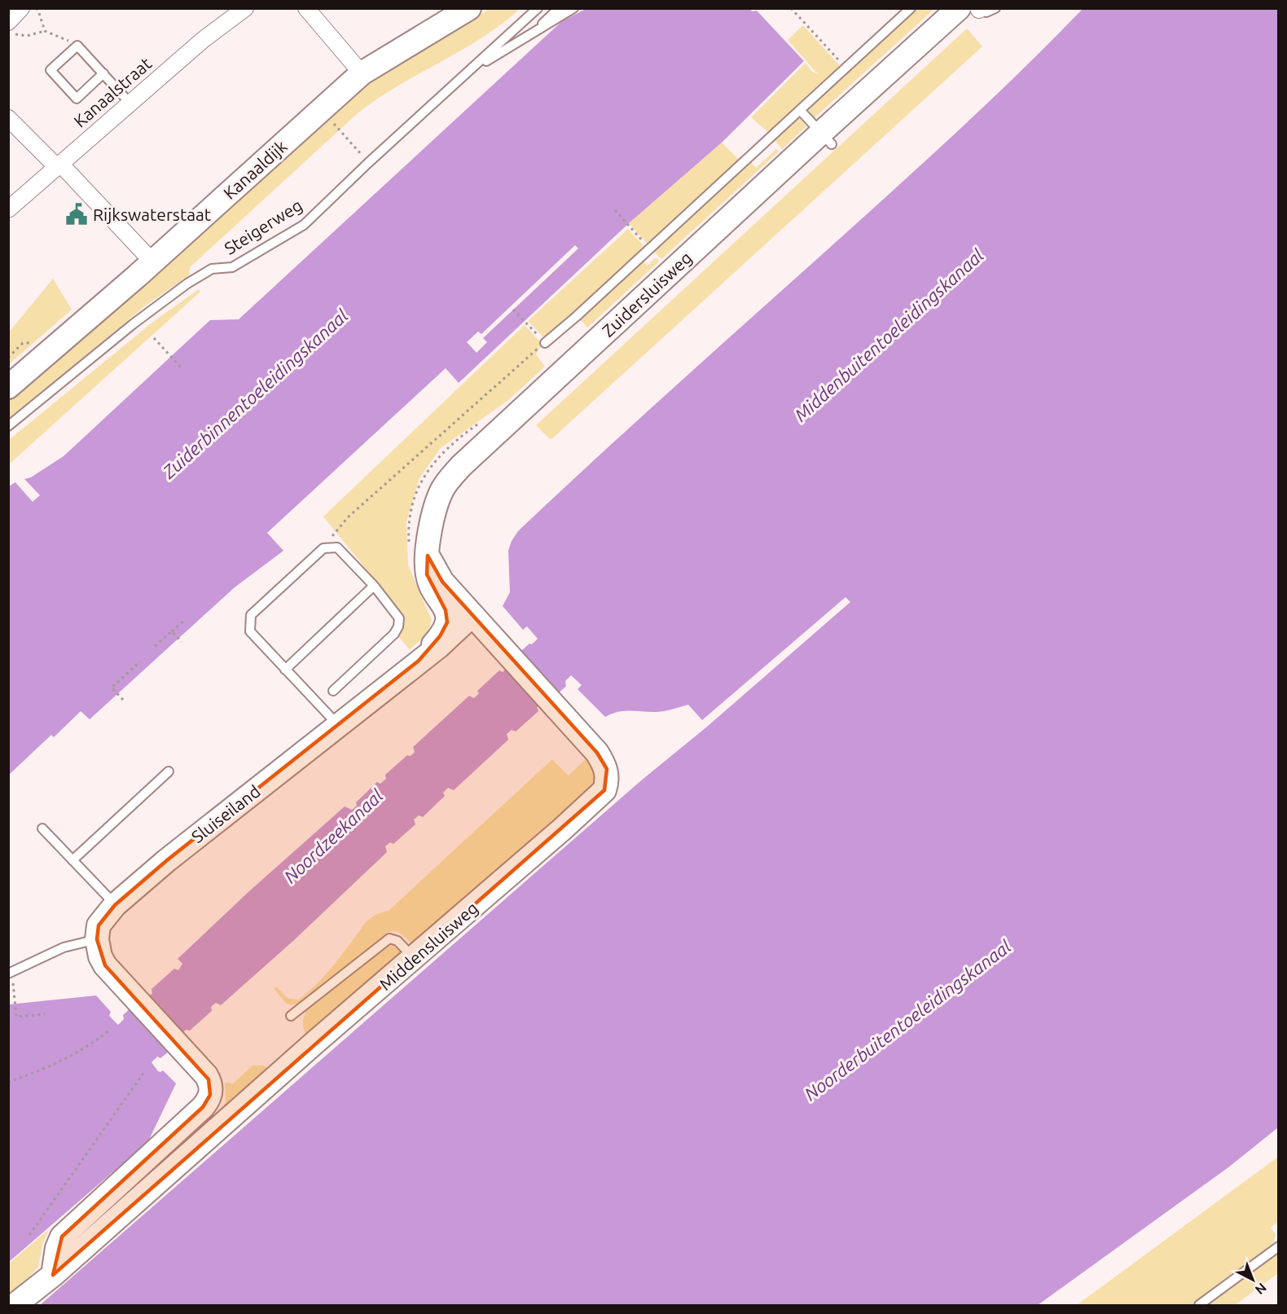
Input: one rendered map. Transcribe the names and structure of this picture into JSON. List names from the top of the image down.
{
  "streets": {
    "street": [
      "Kanaalstraat",
      "Kanaaldijk",
      "Zuidersluisweg",
      "Sluiseiland",
      "Middensluisweg"
    ],
    "lane": ["Steigerweg"]
  },
  "crossings": [
    ["Sluiseiland", "Middensluisweg"]
  ],
  "water": [
    "Middenbuitentoeleidingskanaal",
    "Zuiderbinnentoeleidingskanaal",
    "Noordzeekanaal",
    "Noorderbuitentoeleidingskanaal"
  ],
  "places": {
    "public building": ["Rijkswaterstaat"]
  },
  "north": "bottom right"
}
